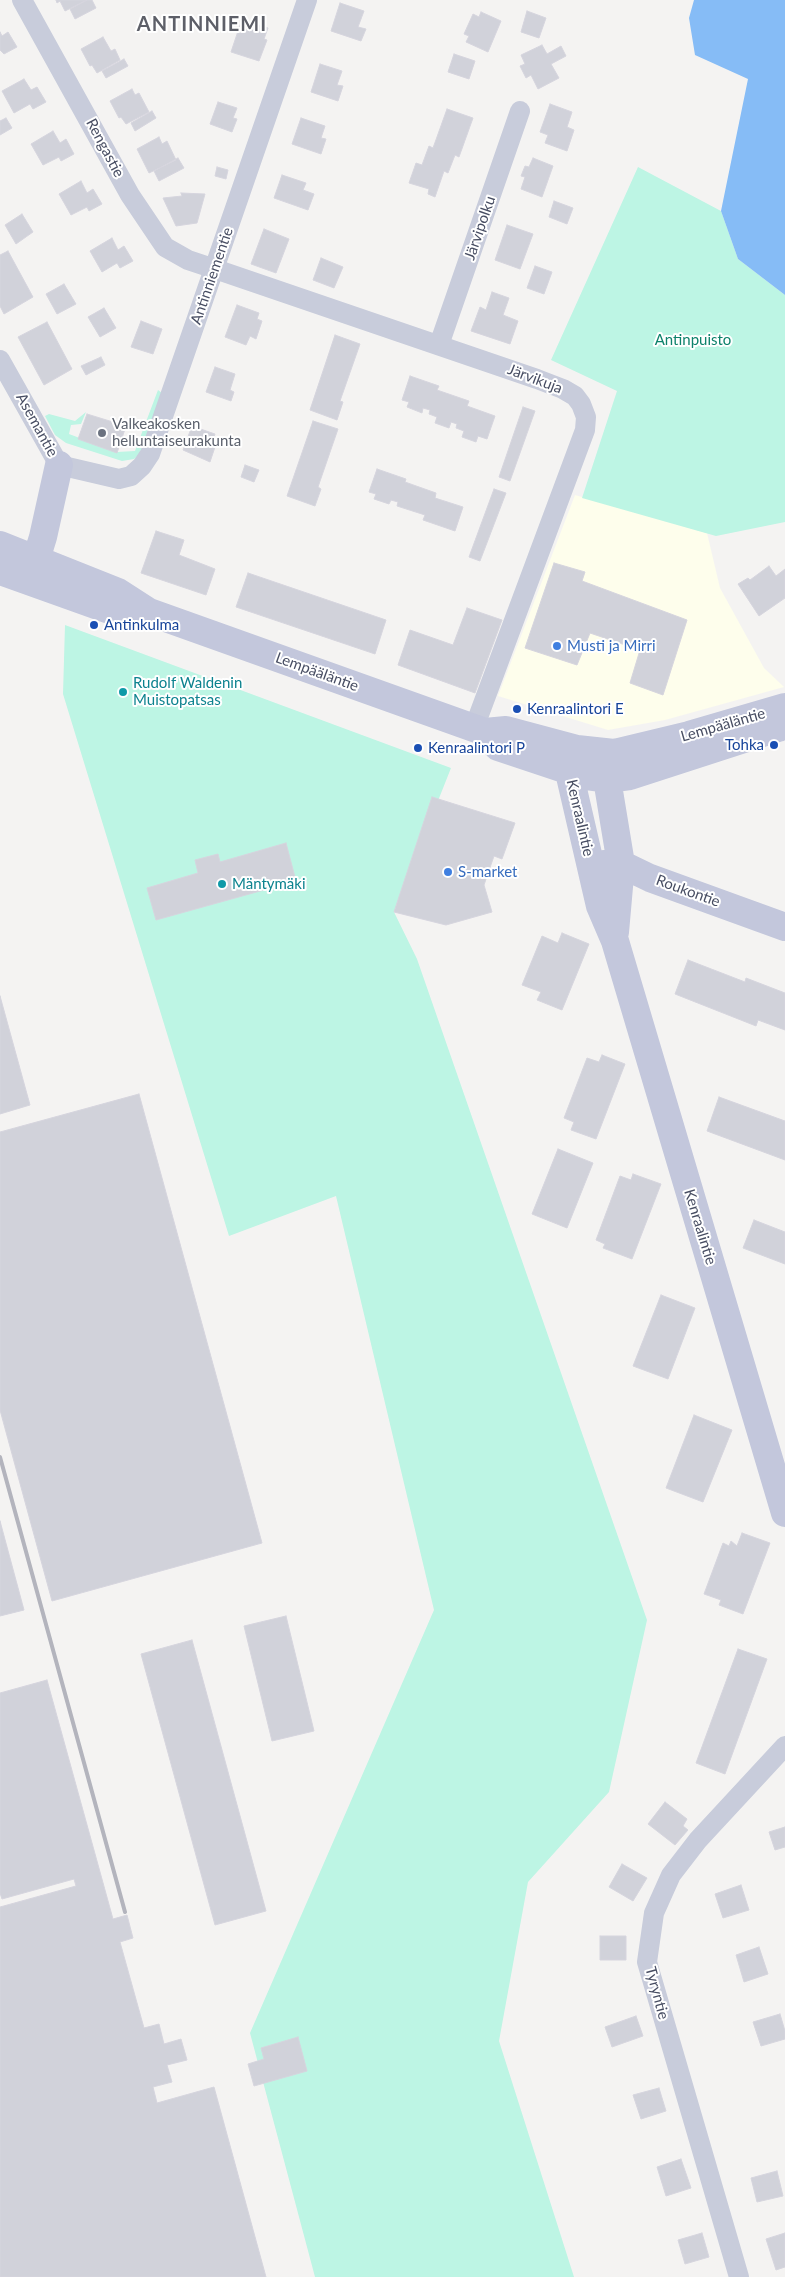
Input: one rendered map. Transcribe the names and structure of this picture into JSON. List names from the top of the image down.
{
  "streets": {
    "street": [
      "Rengastie",
      "Järvipolku",
      "Antinniementie",
      "Järvikuja",
      "Asemantie",
      "Lempääläntie",
      "Kenraalintie",
      "Roukontie",
      "Tyryntie"
    ]
  },
  "crossings": [
    ["Rengastie", "Antinniementie"],
    ["Rengastie", "Järvikuja"],
    ["Järvipolku", "Järvikuja"],
    ["Antinniementie", "Järvikuja"],
    ["Antinniementie", "Asemantie"],
    ["Järvikuja", "Lempääläntie"],
    ["Lempääläntie", "Kenraalintie"],
    ["Kenraalintie", "Roukontie"]
  ],
  "districts": ["ANTINNIEMI"],
  "parks": ["Antinpuisto"],
  "places": [
    "Valkeakosken helluntaiseurakunta",
    "Antinkulma",
    "Musti ja Mirri",
    "Rudolf Waldenin Muistopatsas",
    "Kenraalintori E",
    "Tohka",
    "Kenraalintori P",
    "S-market",
    "Mäntymäki"
  ]
}
